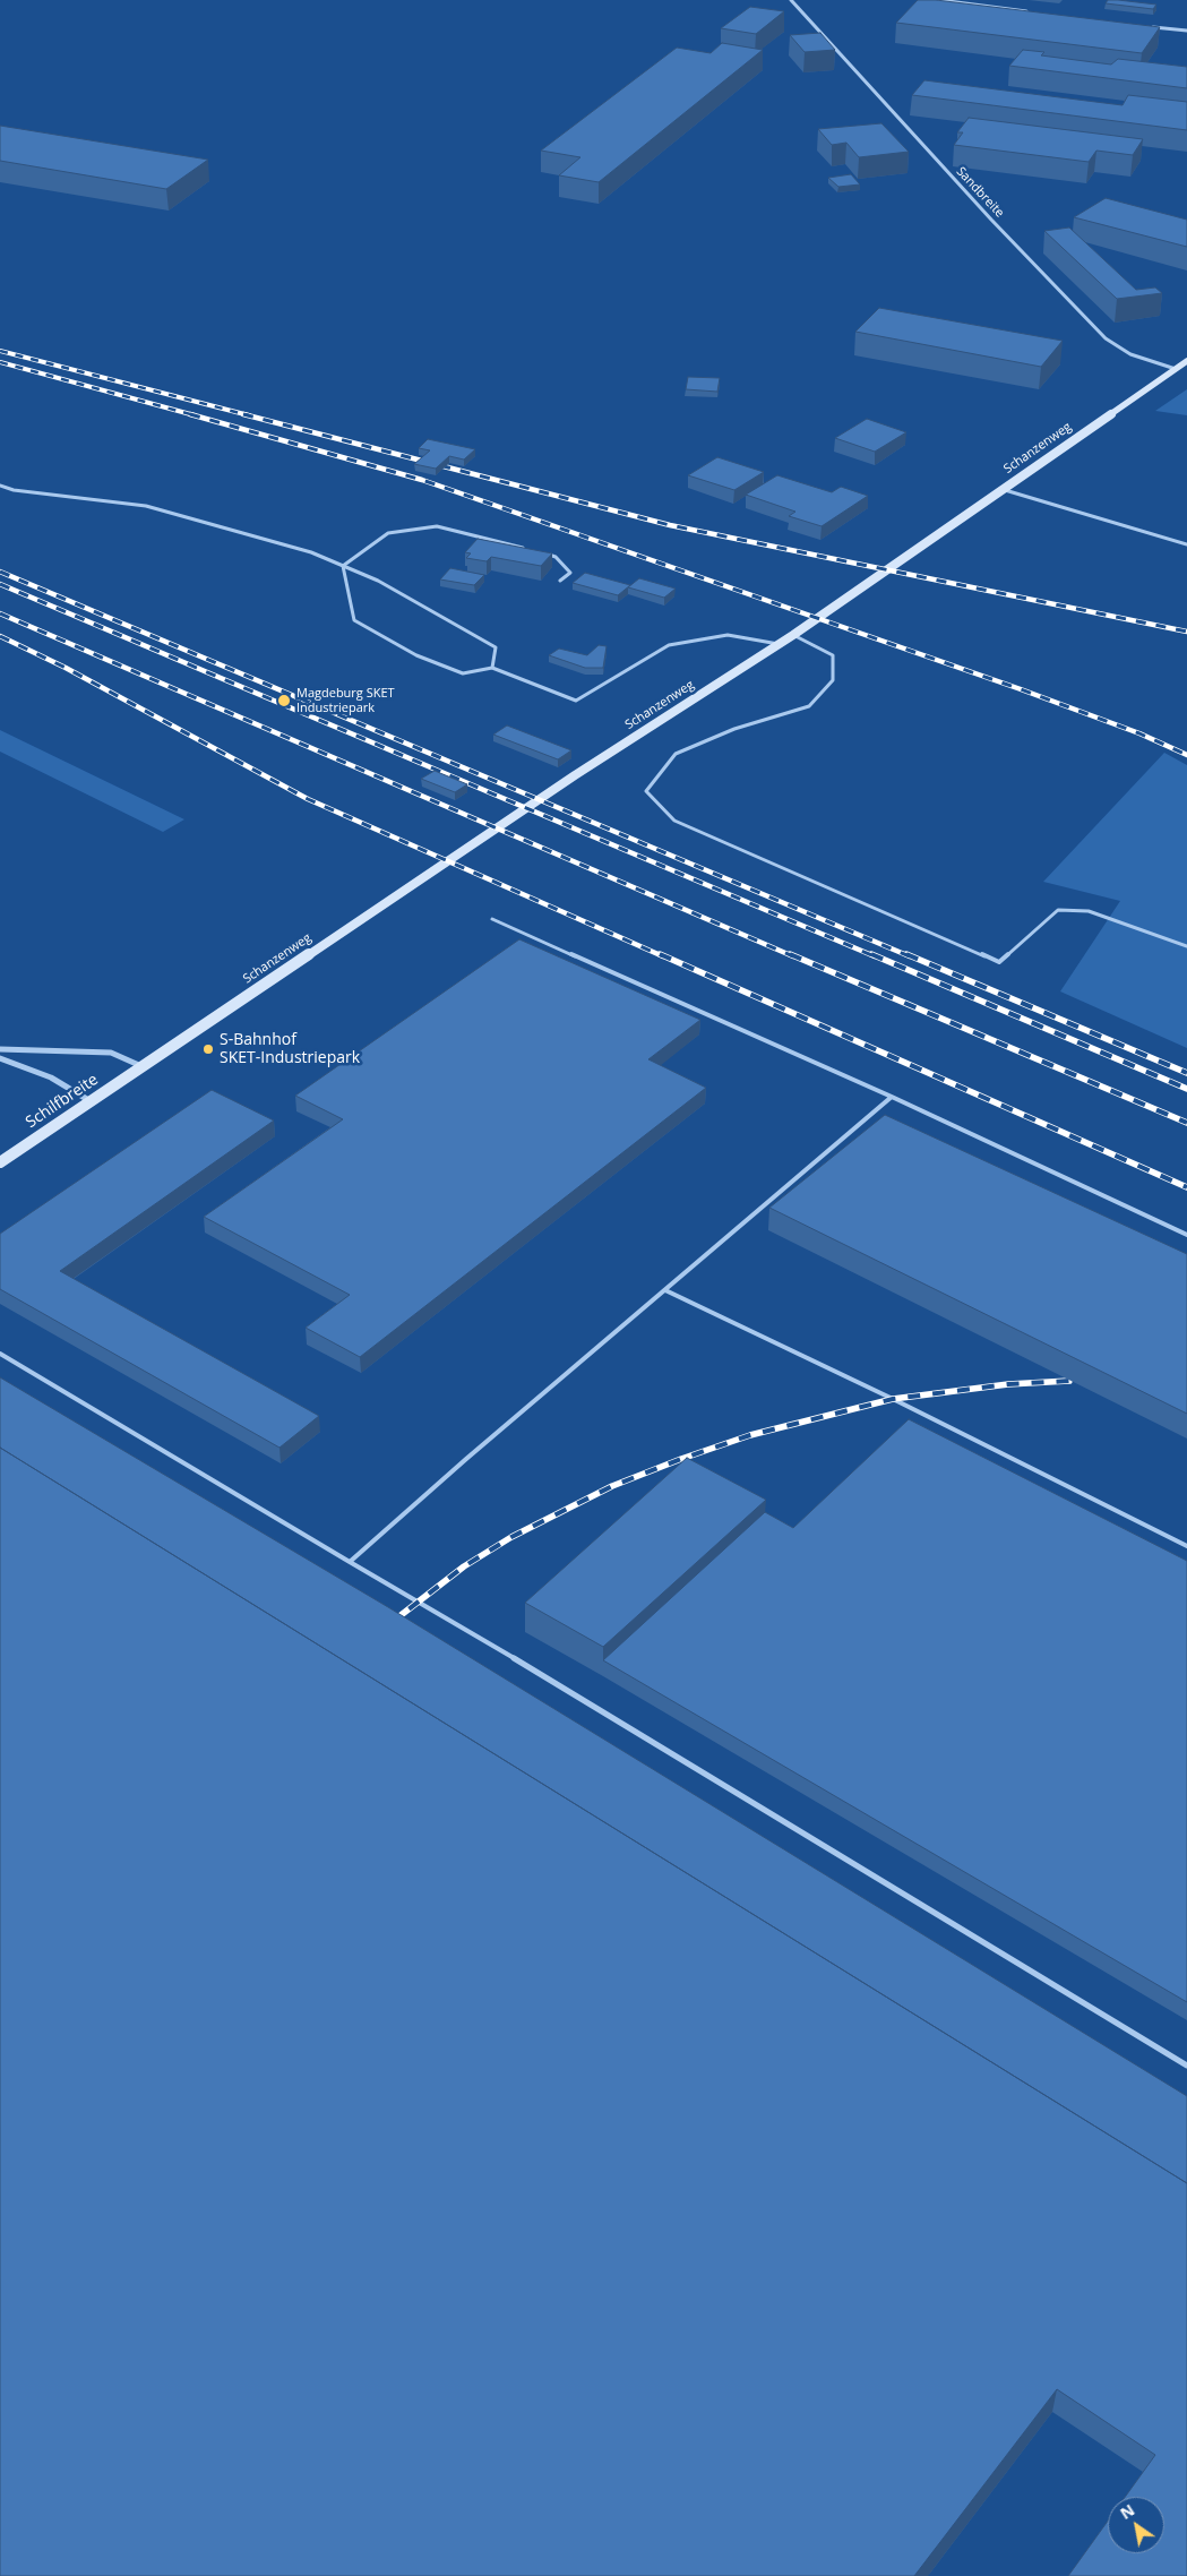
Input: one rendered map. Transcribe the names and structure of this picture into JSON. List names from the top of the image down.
{
  "streets": {
    "main road": ["Schanzenweg", "Schilfbreite"],
    "street": ["Sandbreite"]
  },
  "crossings": [
    ["Sandbreite", "Schanzenweg"],
    ["Schanzenweg", "Schilfbreite"]
  ],
  "places": ["Magdeburg SKET Industriepark", "S-Bahnhof SKET-Industriepark"],
  "north": "top left"
}
